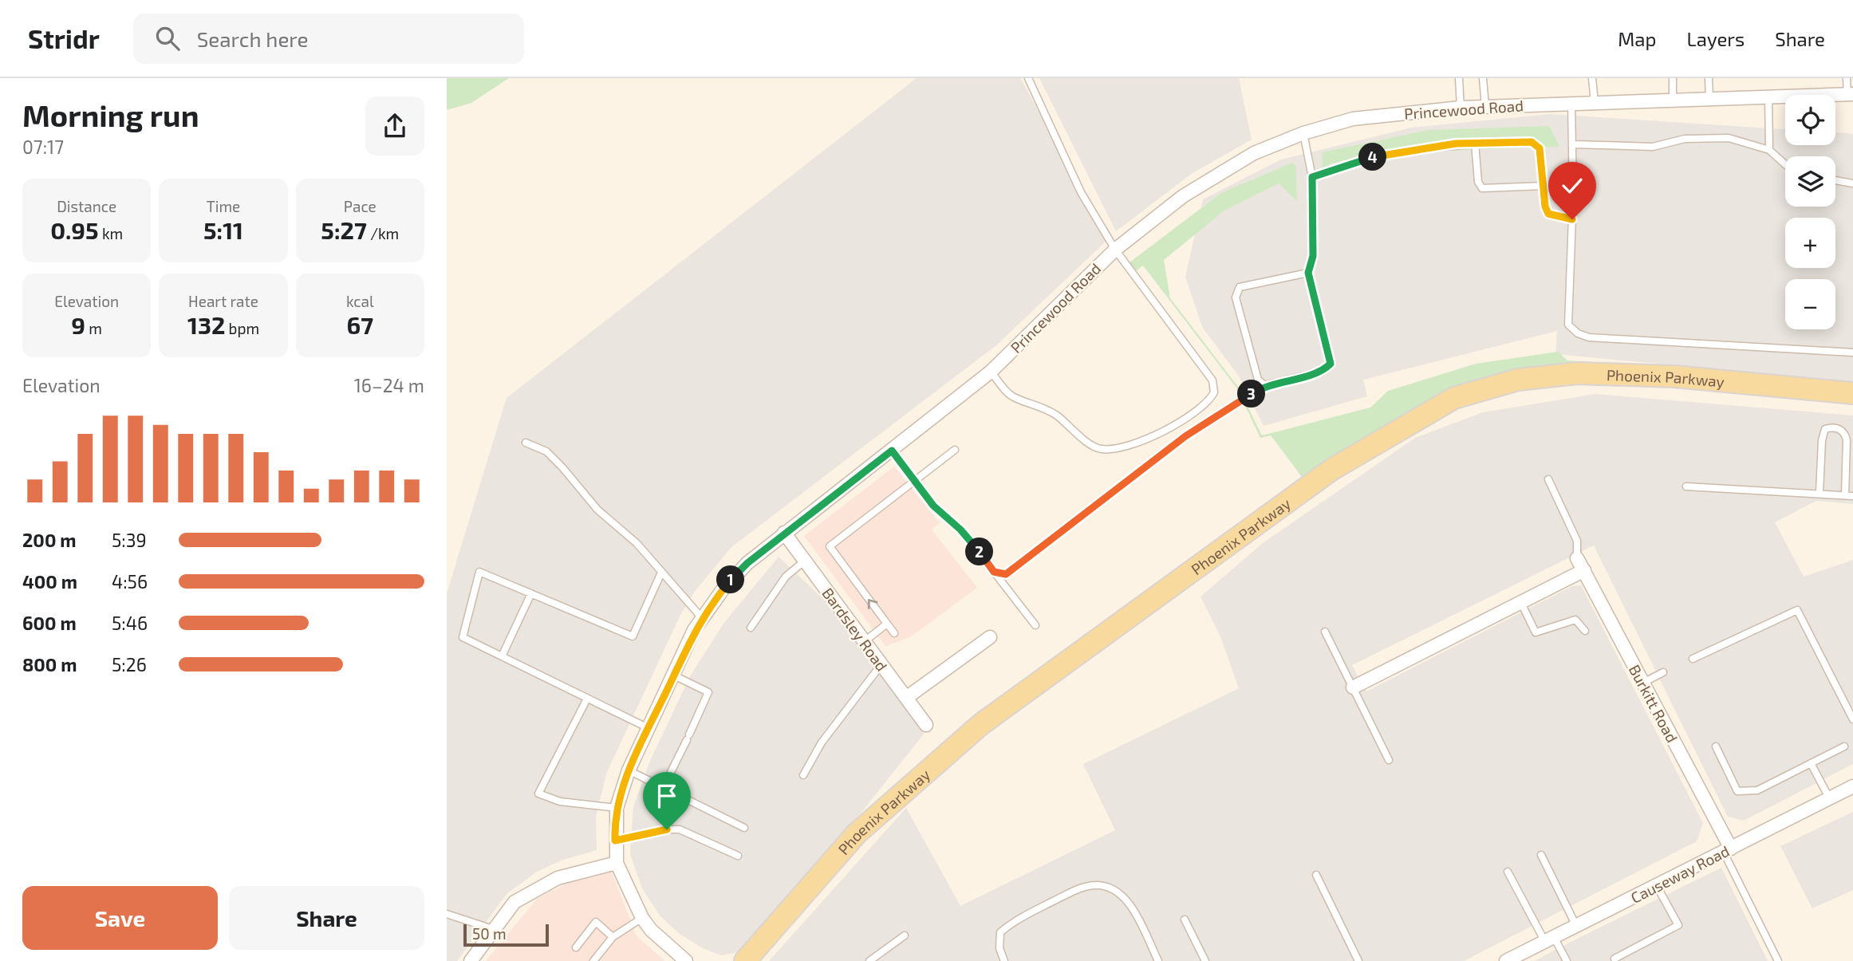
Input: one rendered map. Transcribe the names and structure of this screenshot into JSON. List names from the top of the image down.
{
  "streets": {
    "main road": ["Phoenix Parkway"],
    "street": [
      "Princewood Road",
      "Bardsley Road",
      "Burkitt Road",
      "Causeway Road"
    ]
  },
  "crossings": [
    ["Princewood Road", "Bardsley Road"],
    ["Burkitt Road", "Causeway Road"]
  ],
  "scale_bar": "50 m",
  "page": {
    "header": "Stridr",
    "search": "Search here",
    "nav": ["Map", "Layers", "Share"],
    "heading": ["Morning run", "07:17"],
    "map_buttons": ["+", "−"],
    "pins": [
      "4",
      "3",
      "2",
      "1"
    ],
    "stats": [
      ["Distance", "0.95 km"],
      ["Time", "5:11"],
      ["Pace", "5:27 /km"],
      ["Elevation", "9 m"],
      ["Heart rate", "132 bpm"],
      ["kcal", "67"]
    ],
    "chart": ["Elevation", "16–24 m"],
    "list": [
      {
        "name": "200 m",
        "note": "5:39"
      },
      {
        "name": "400 m",
        "note": "4:56"
      },
      {
        "name": "600 m",
        "note": "5:46"
      },
      {
        "name": "800 m",
        "note": "5:26"
      }
    ],
    "buttons": ["Save", "Share"],
    "scale": "50 m"
  }
}
